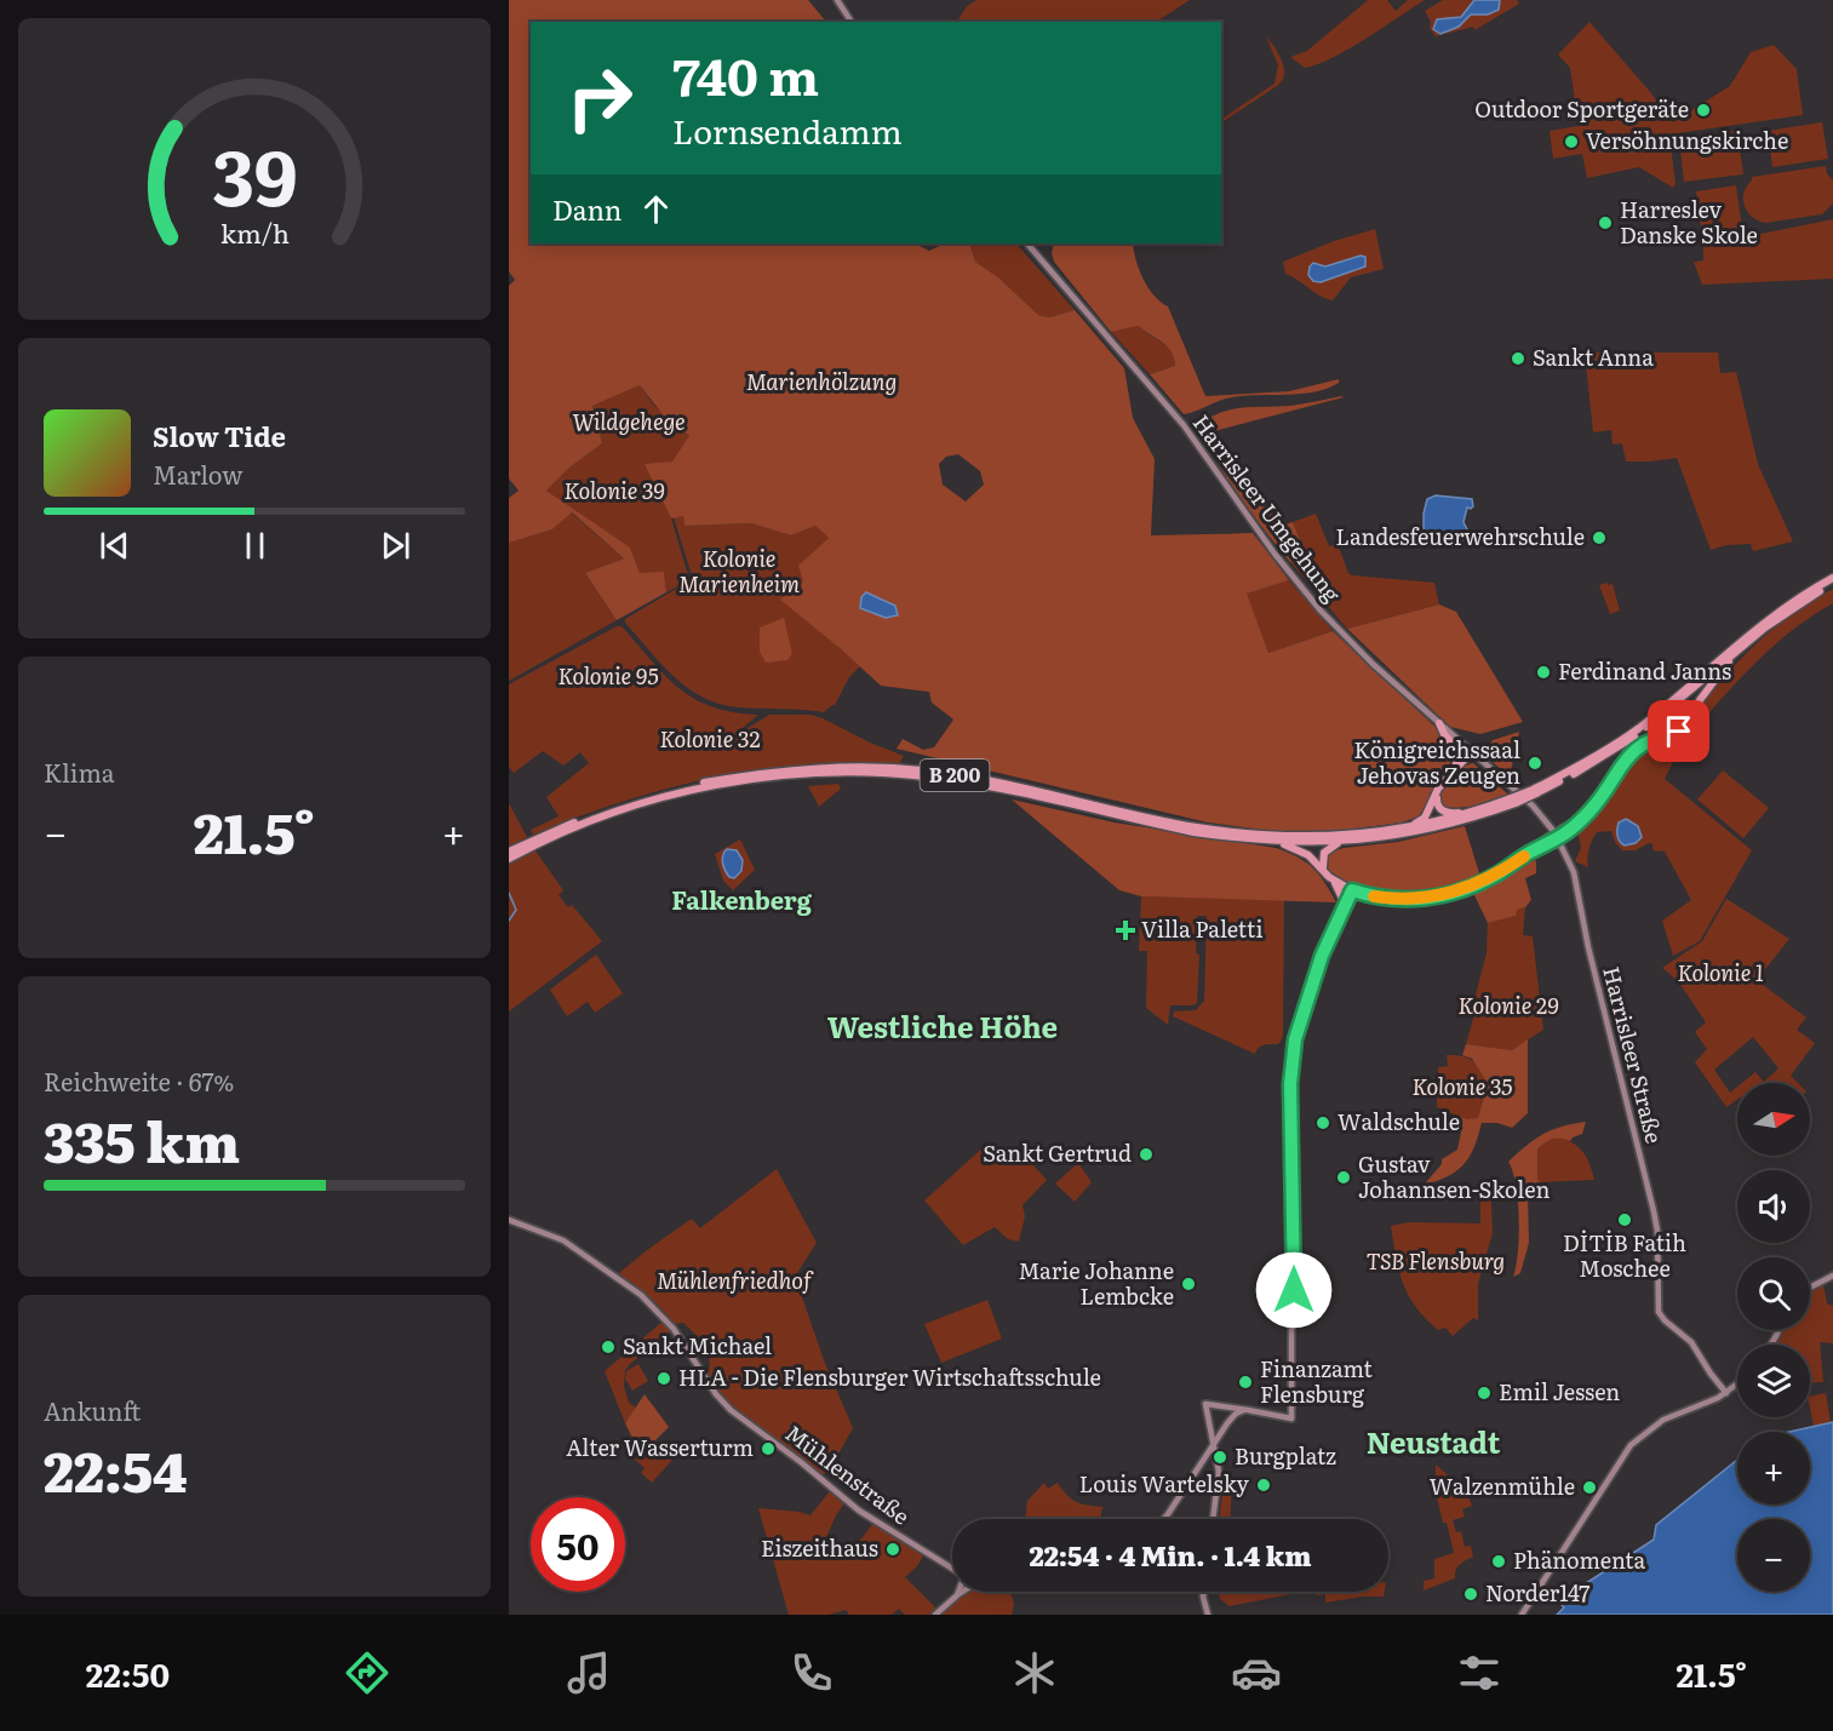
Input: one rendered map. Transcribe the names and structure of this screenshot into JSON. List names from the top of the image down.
{
  "streets": {
    "highway": ["B 200"],
    "main road": ["Harrisleer Umgehung", "Harrisleer Straße", "Mühlenstraße"]
  },
  "crossings": [
    ["Harrisleer Umgehung", "Harrisleer Straße"]
  ],
  "districts": ["Falkenberg", "Westliche Höhe", "Neustadt"],
  "parks": [
    "Marienhölzung",
    "Wildgehege",
    "Kolonie 39",
    "Kolonie Marienheim",
    "Kolonie 95",
    "Kolonie 32",
    "Kolonie 1",
    "Kolonie 29",
    "Kolonie 35",
    "TSB Flensburg",
    "Mühlenfriedhof"
  ],
  "places": {
    "other": [
      "Outdoor Sportgeräte",
      "Versöhnungskirche",
      "Harreslev Danske Skole",
      "Sankt Anna",
      "Landesfeuerwehrschule",
      "Ferdinand Janns",
      "Königreichssaal Jehovas Zeugen",
      "Waldschule",
      "Sankt Gertrud",
      "Gustav Johannsen-Skolen",
      "DİTİB Fatih Moschee",
      "Marie Johanne Lembcke",
      "Sankt Michael",
      "HLA - Die Flensburger Wirtschaftsschule",
      "Finanzamt Flensburg",
      "Emil Jessen",
      "Alter Wasserturm",
      "Burgplatz",
      "Louis Wartelsky",
      "Walzenmühle",
      "Eiszeithaus",
      "Phänomenta",
      "Norder147"
    ],
    "health": ["Villa Paletti"]
  },
  "north": "right",
  "page": {
    "turn": ["740 m", "Lornsendamm"],
    "then": "Dann",
    "song": ["Slow Tide", "Marlow"],
    "tile": [
      "Klima",
      ["Reichweite · 67%", "335 km"],
      ["Ankunft", "22:54"]
    ],
    "heat": ["−", "21.5°", "+"],
    "map_buttons": ["+", "−"],
    "limit": "50",
    "trip": "22:54 · 4 Min. · 1.4 km",
    "tabs": ["22:50", "21.5°"],
    "gauge": ["39", "km/h"]
  }
}
